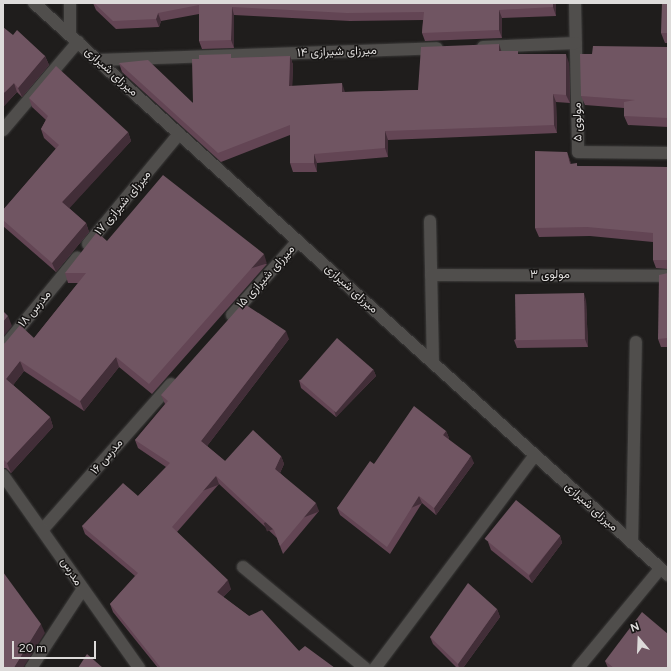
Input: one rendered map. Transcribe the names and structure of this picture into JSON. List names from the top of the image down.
{
  "streets": {
    "street": [
      "میرزای شیرازی ۱۴",
      "میرزای شیرازی",
      "مولوی ۵",
      "میرزای شیرازی ۱۷",
      "مولوی ۳",
      "میرزای شیرازی ۱۵",
      "مدرس ۱۸",
      "مدرس ۱۶",
      "مدرس"
    ]
  },
  "crossings": [
    ["میرزای شیرازی ۱۴", "میرزای شیرازی"],
    ["میرزای شیرازی", "میرزای شیرازی ۱۷"],
    ["میرزای شیرازی", "میرزای شیرازی ۱۵"],
    ["میرزای شیرازی ۱۷", "مدرس ۱۸"],
    ["مدرس ۱۶", "مدرس"]
  ],
  "scale_bar": "20 m",
  "north": "top"
}
